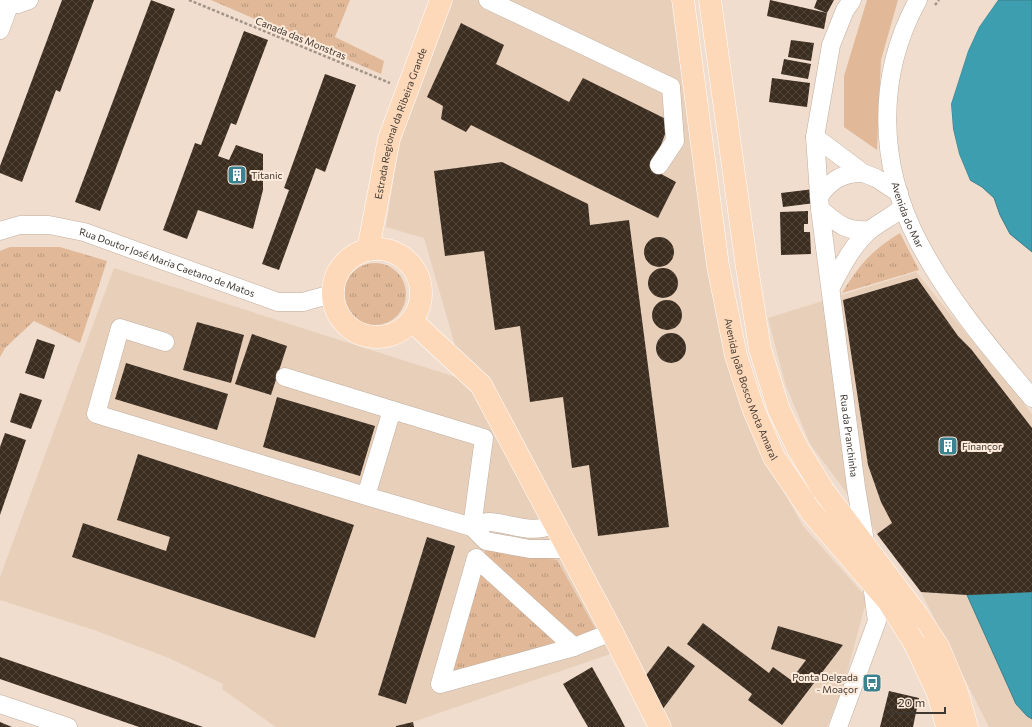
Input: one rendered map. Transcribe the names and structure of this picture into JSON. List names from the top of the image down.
{
  "streets": {
    "main road": ["Estrada Regional da Ribeira Grande", "Avenida João Bosco Mota Amaral"],
    "street": ["Avenida do Mar", "Rua Doutor José Maria Caetano de Matos", "Rua da Pranchinha"],
    "path": ["Canada das Monstras"]
  },
  "crossings": [
    ["Canada das Monstras", "Estrada Regional da Ribeira Grande"],
    ["Estrada Regional da Ribeira Grande", "Rua Doutor José Maria Caetano de Matos"],
    ["Avenida do Mar", "Rua da Pranchinha"]
  ],
  "places": {
    "building": ["Titanic", "Finançor"],
    "bus stop": ["Ponta Delgada - Moaçor"]
  },
  "scale_bar": "20 m"
}
